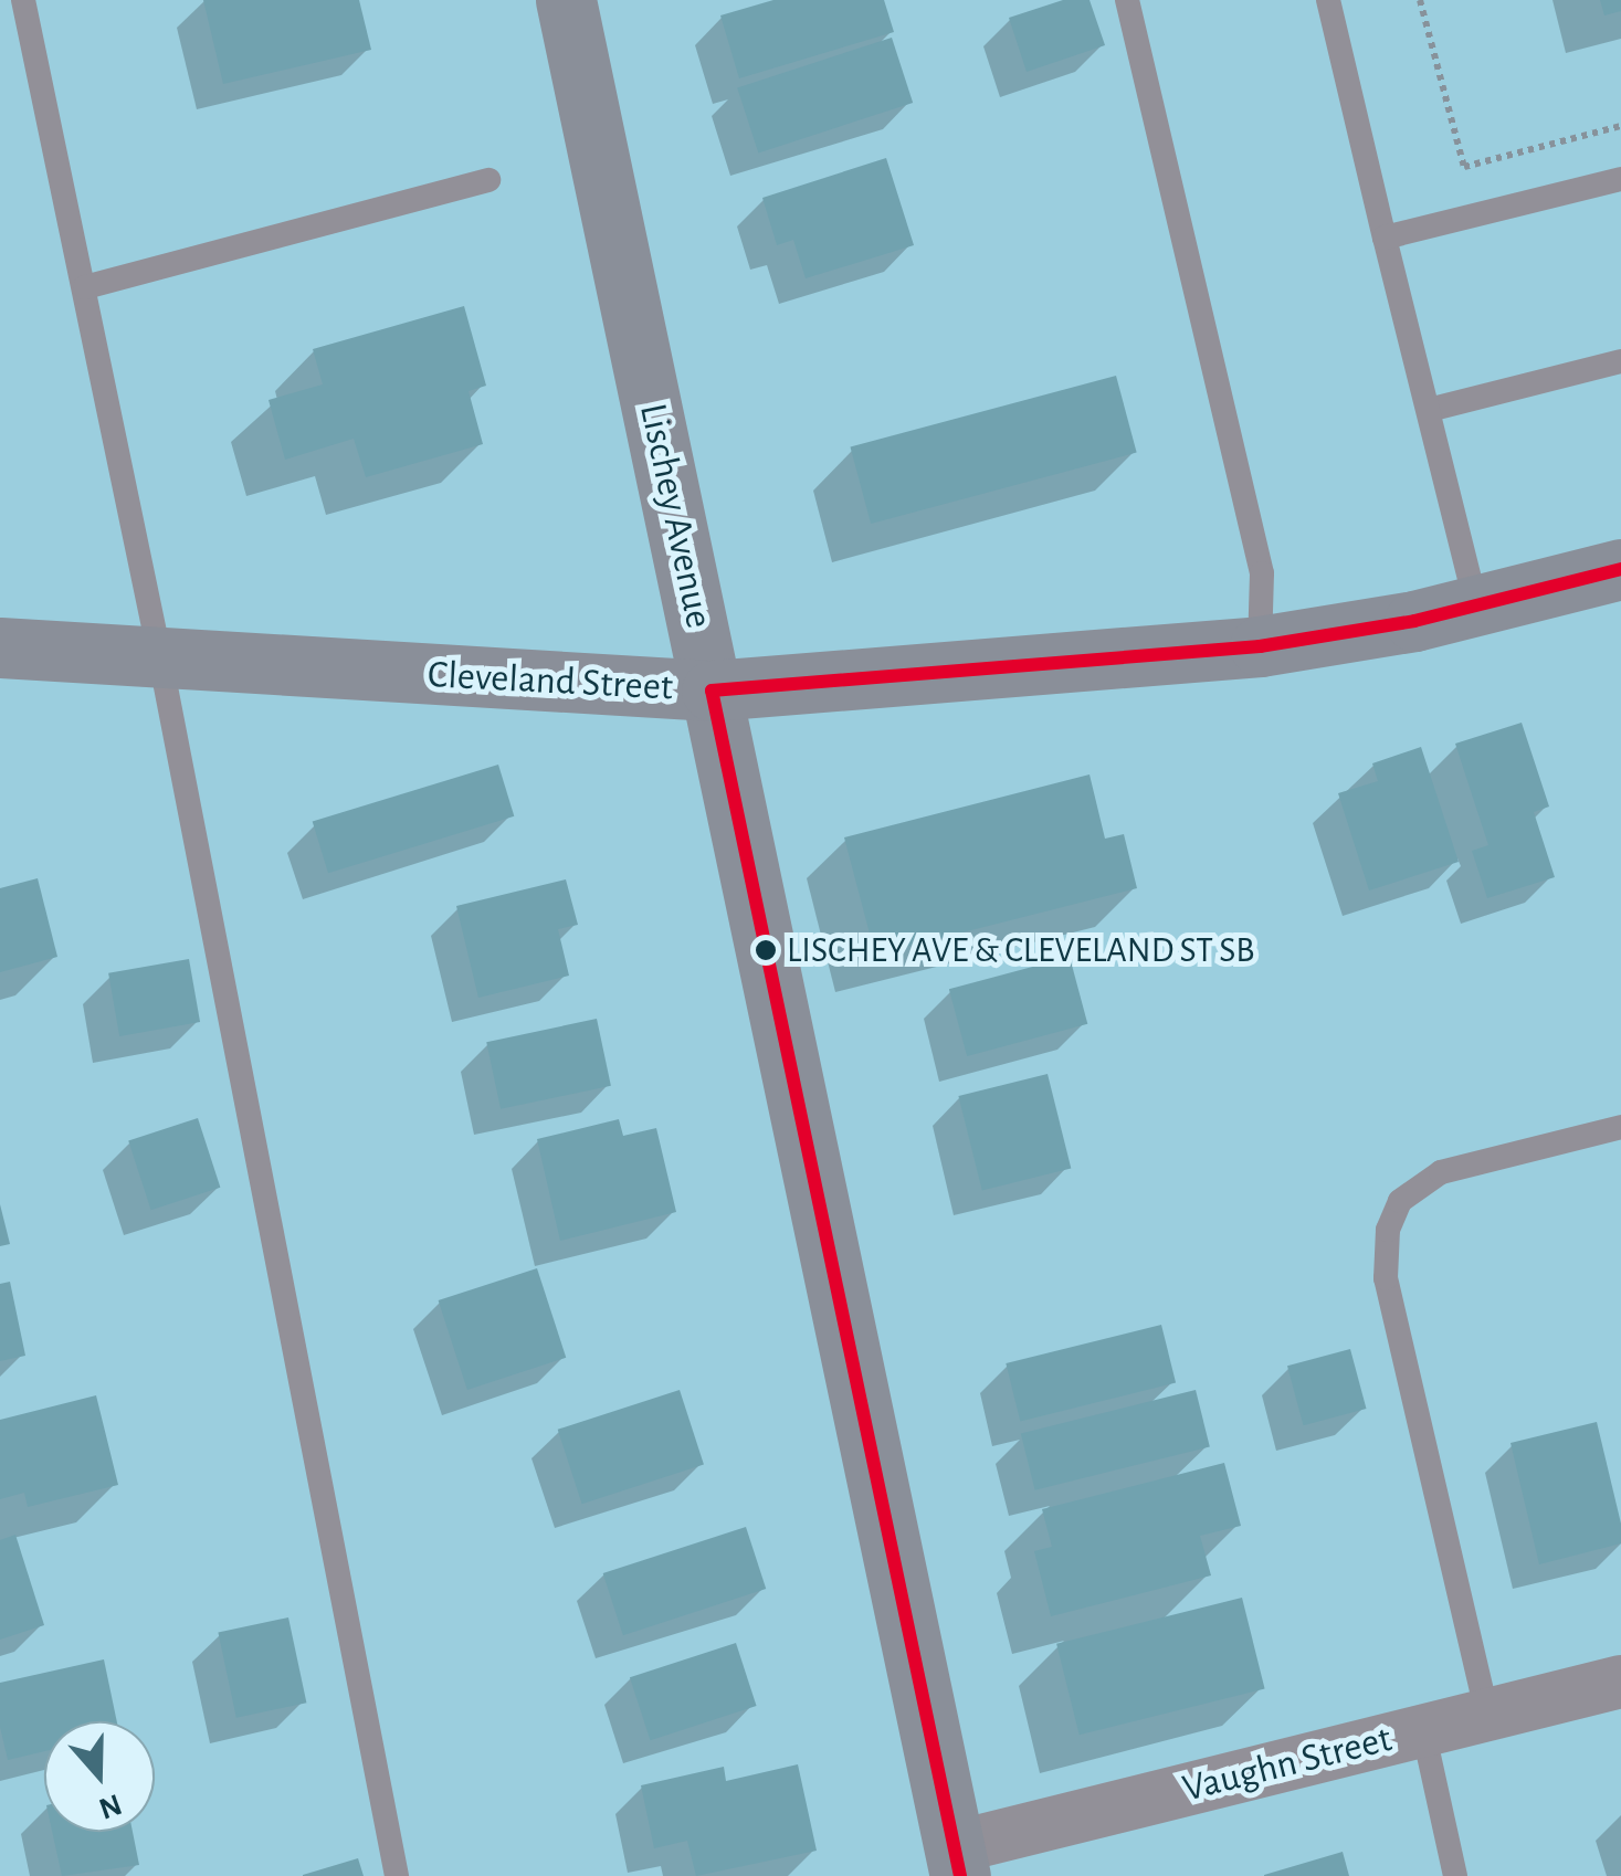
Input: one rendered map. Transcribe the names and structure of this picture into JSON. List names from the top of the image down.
{
  "streets": {
    "street": ["Lischey Avenue", "Cleveland Street", "Vaughn Street"]
  },
  "crossings": [
    ["Lischey Avenue", "Cleveland Street"],
    ["Lischey Avenue", "Vaughn Street"]
  ],
  "places": ["LISCHEY AVE & CLEVELAND ST SB"],
  "north": "bottom"
}
